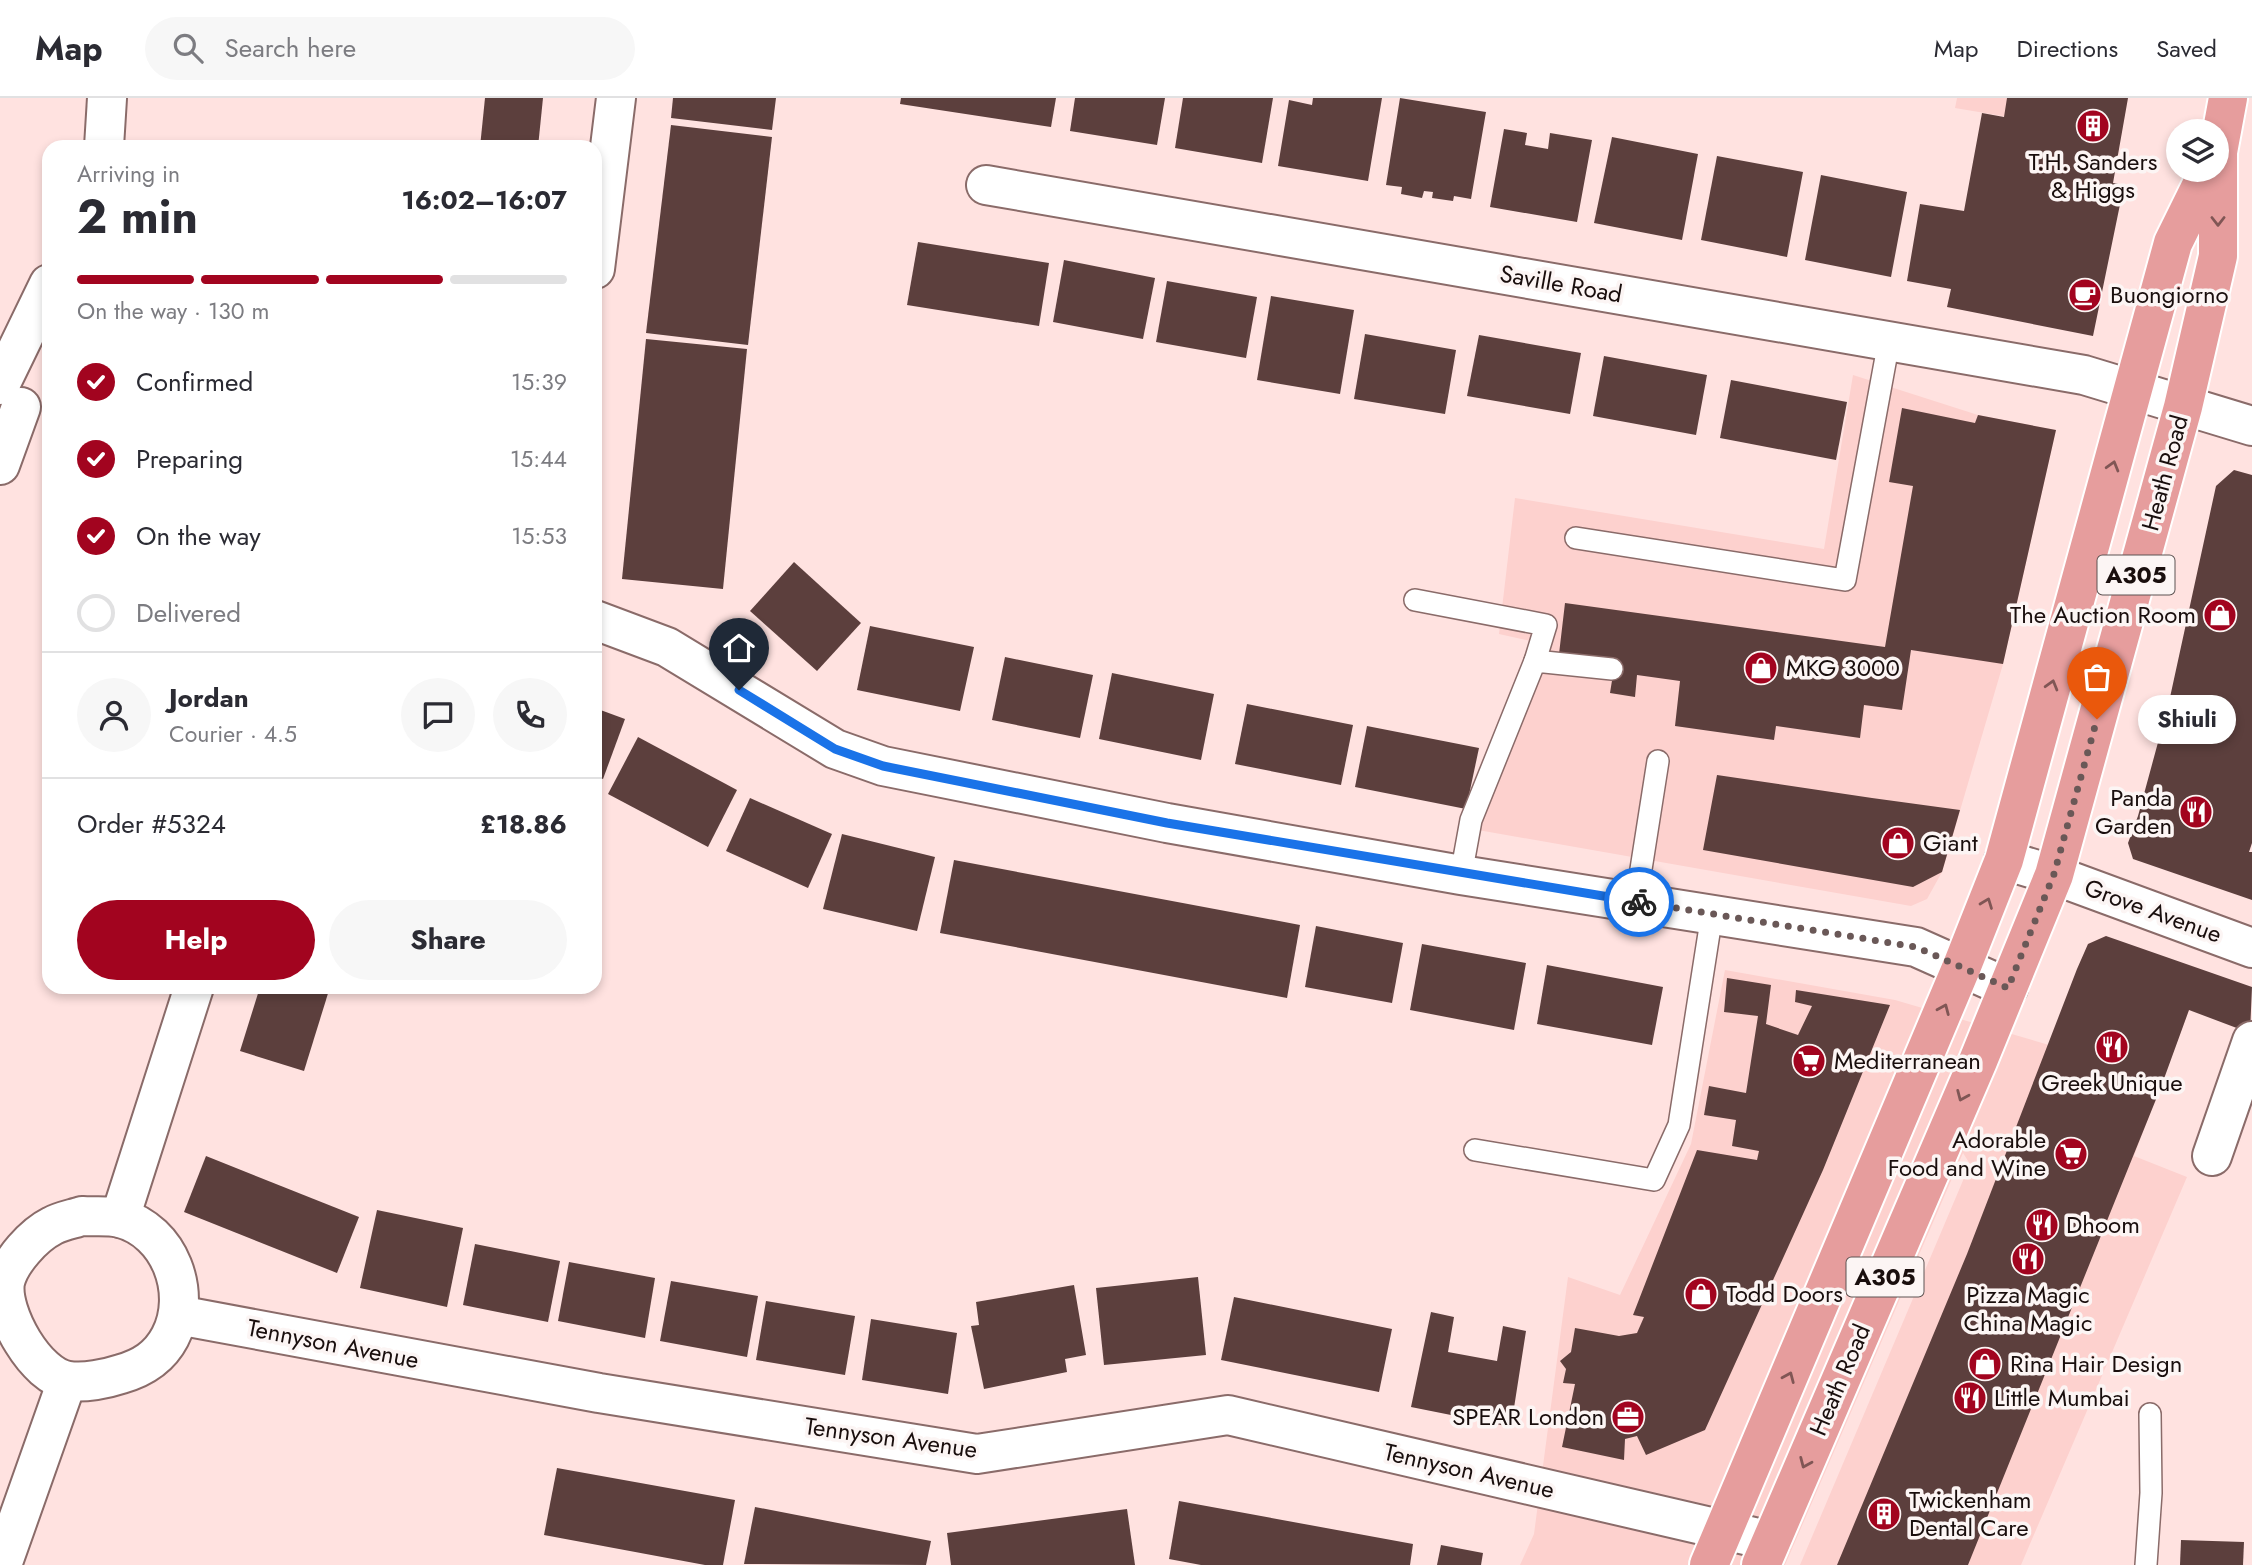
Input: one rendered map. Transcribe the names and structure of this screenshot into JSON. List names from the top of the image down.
{
  "streets": {
    "main road": ["Heath Road", "A305"],
    "street": ["Saville Road", "Grove Avenue", "Tennyson Avenue"]
  },
  "crossings": [
    ["Saville Road", "Heath Road"],
    ["Heath Road", "Grove Avenue"],
    ["Heath Road", "Tennyson Avenue"]
  ],
  "places": {
    "building": ["T.H. Sanders & Higgs", "Twickenham Dental Care"],
    "cafe": ["Buongiorno"],
    "shop": [
      "The Auction Room",
      "MKG 3000",
      "Giant",
      "Todd Doors",
      "Rina Hair Design"
    ],
    "other": ["Shiuli"],
    "restaurant": [
      "Panda Garden",
      "Greek Unique",
      "Dhoom",
      "Pizza Magic China Magic",
      "Little Mumbai"
    ],
    "supermarket": ["Mediterranean", "Adorable Food and Wine"],
    "office": ["SPEAR London"]
  },
  "page": {
    "header": "Map",
    "search": "Search here",
    "nav": ["Map", "Directions", "Saved"],
    "heading": ["2 min", "Arriving in", "16:02–16:07"],
    "panel": [
      "Jordan",
      "Courier · 4.5",
      "Order #5324",
      "£18.86"
    ],
    "bar": "On the way · 130 m",
    "list": [
      ["Confirmed", "15:39"],
      ["Preparing", "15:44"],
      ["On the way", "15:53"],
      "Delivered"
    ],
    "bubble": "Shiuli",
    "buttons": ["Help", "Share"]
  }
}
